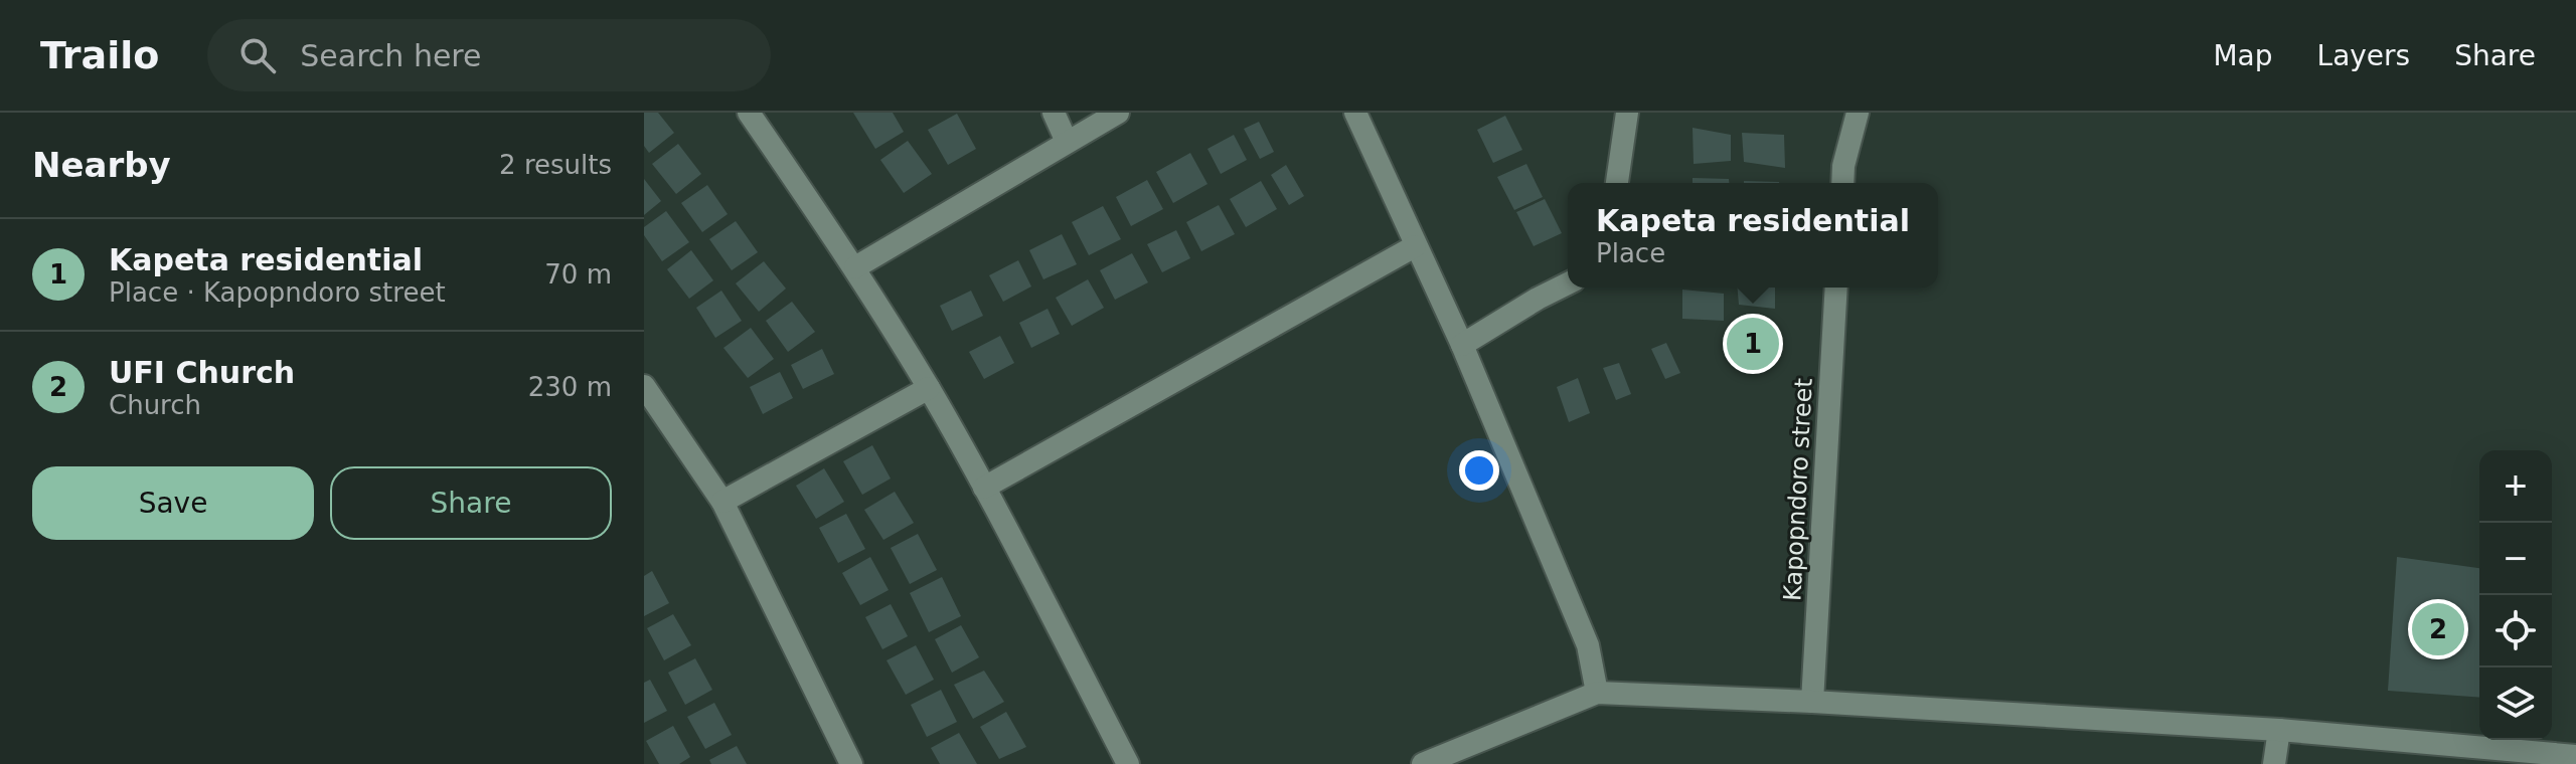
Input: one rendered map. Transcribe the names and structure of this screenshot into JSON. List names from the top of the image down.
{
  "streets": {
    "street": ["Kapopndoro street"]
  },
  "page": {
    "header": "Trailo",
    "search": "Search here",
    "nav": ["Map", "Layers", "Share"],
    "heading": ["Nearby", "2 results"],
    "popup": ["Kapeta residential", "Place"],
    "list": [
      {
        "mark": "1",
        "name": "Kapeta residential",
        "note": "Place · Kapopndoro street",
        "value": "70 m"
      },
      {
        "mark": "2",
        "name": "UFI Church",
        "note": "Church",
        "value": "230 m"
      }
    ],
    "pins": ["1", "2"],
    "buttons": ["Save", "Share"],
    "map_buttons": ["+", "−"]
  }
}
